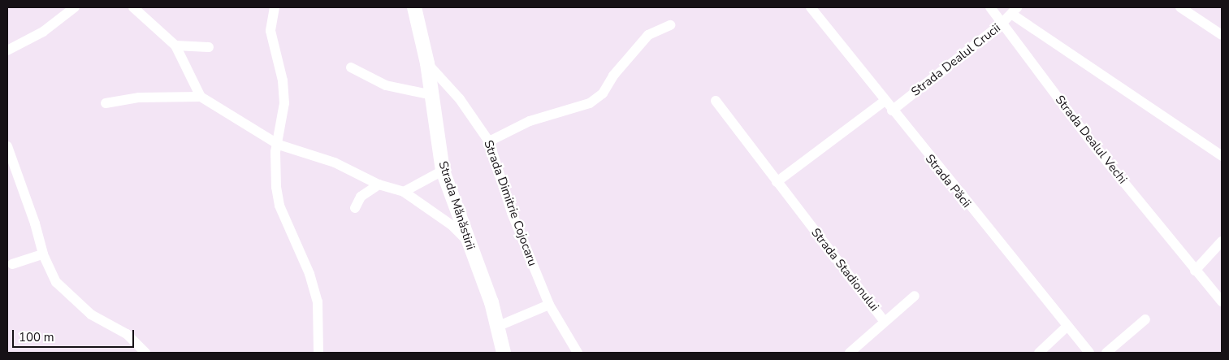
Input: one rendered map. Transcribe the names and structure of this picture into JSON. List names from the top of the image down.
{
  "streets": {
    "street": [
      "Strada Dealul Crucii",
      "Strada Dealul Vechi",
      "Strada Păcii",
      "Strada Dimitrie Cojocaru",
      "Strada Mănăstirii",
      "Strada Stadionului"
    ]
  },
  "crossings": [
    ["Strada Dealul Crucii", "Strada Dealul Vechi"],
    ["Strada Dealul Crucii", "Strada Păcii"],
    ["Strada Dimitrie Cojocaru", "Strada Mănăstirii"]
  ],
  "scale_bar": "100 m"
}
